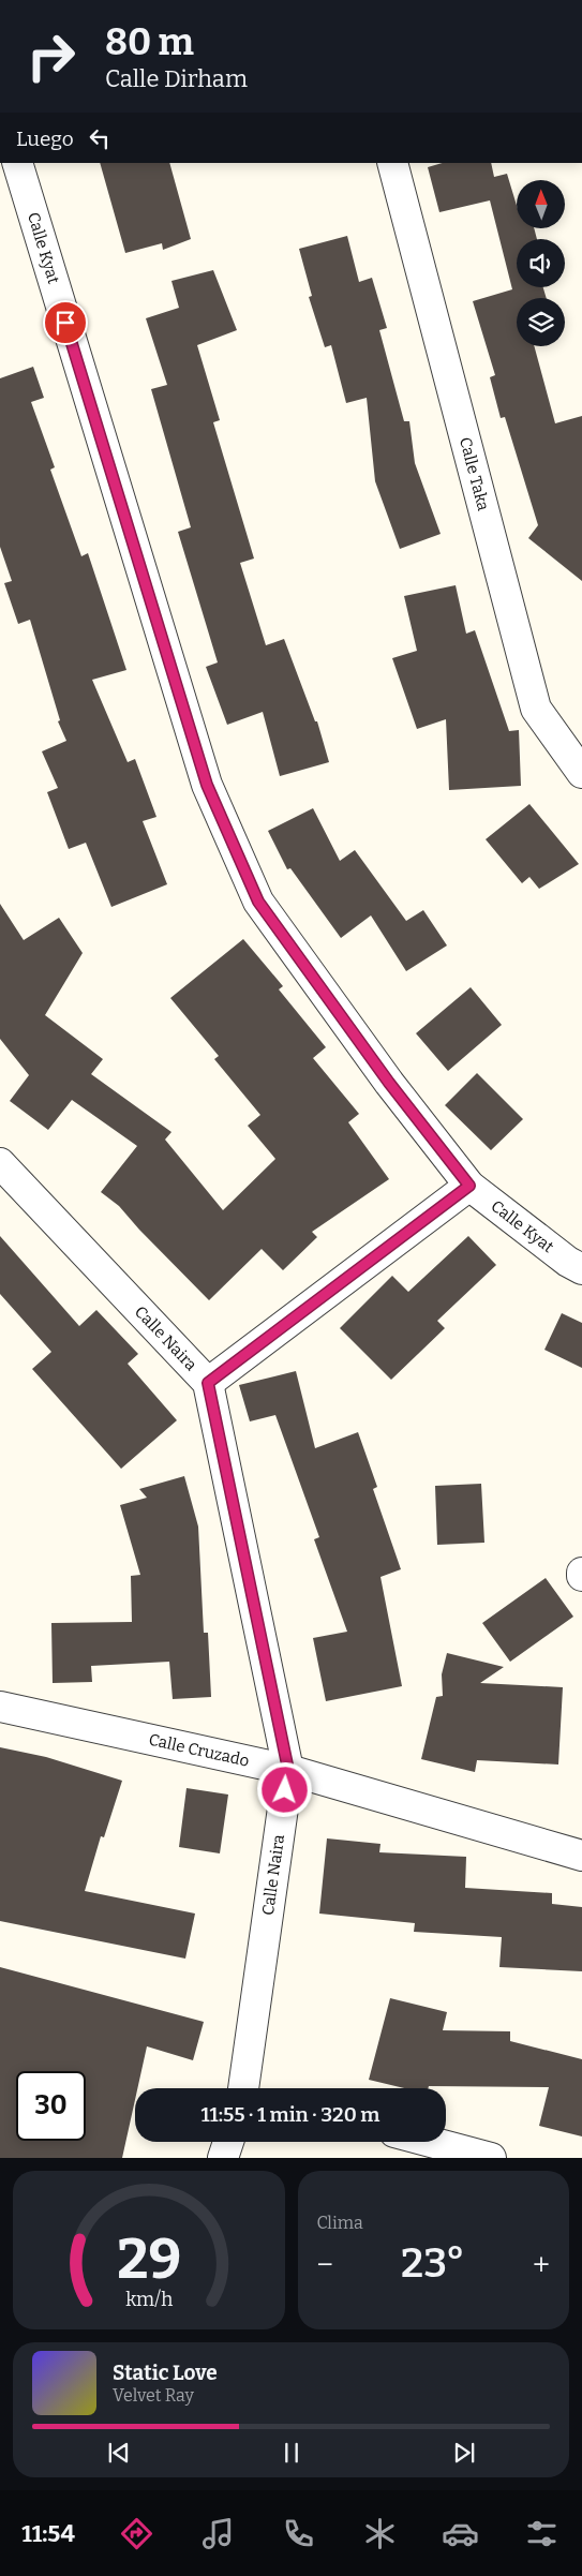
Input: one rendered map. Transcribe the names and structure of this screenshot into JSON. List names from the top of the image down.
{
  "streets": {
    "street": [
      "Calle Kyat",
      "Calle Taka",
      "Calle Naira",
      "Calle Cruzado"
    ]
  },
  "crossings": [
    ["Calle Naira", "Calle Cruzado"]
  ],
  "north": "top",
  "page": {
    "turn": ["80 m", "Calle Dirham"],
    "then": "Luego",
    "limit": "30",
    "trip": "11:55 · 1 min · 320 m",
    "tile": "Clima",
    "heat": ["−", "23°", "+"],
    "song": ["Static Love", "Velvet Ray"],
    "tabs": "11:54",
    "gauge": ["29", "km/h"]
  }
}
